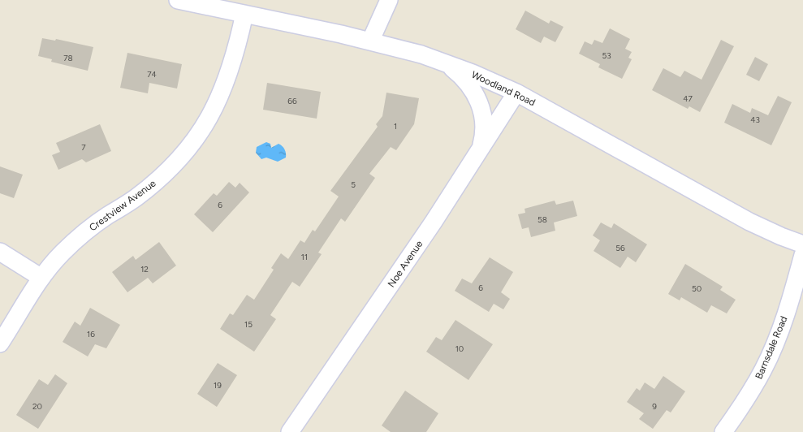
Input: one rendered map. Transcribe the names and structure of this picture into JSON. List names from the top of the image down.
{
  "streets": {
    "street": [
      "Woodland Road",
      "Crestview Avenue",
      "Noe Avenue",
      "Barnsdale Road"
    ]
  },
  "crossings": [
    ["Woodland Road", "Crestview Avenue"],
    ["Woodland Road", "Noe Avenue"]
  ],
  "house_numbers": [
    "53",
    "78",
    "74",
    "47",
    "66",
    "43",
    "1",
    "7",
    "5",
    "6",
    "58",
    "56",
    "11",
    "12",
    "6",
    "50",
    "15",
    "16",
    "10",
    "19",
    "20",
    "9"
  ]
}
